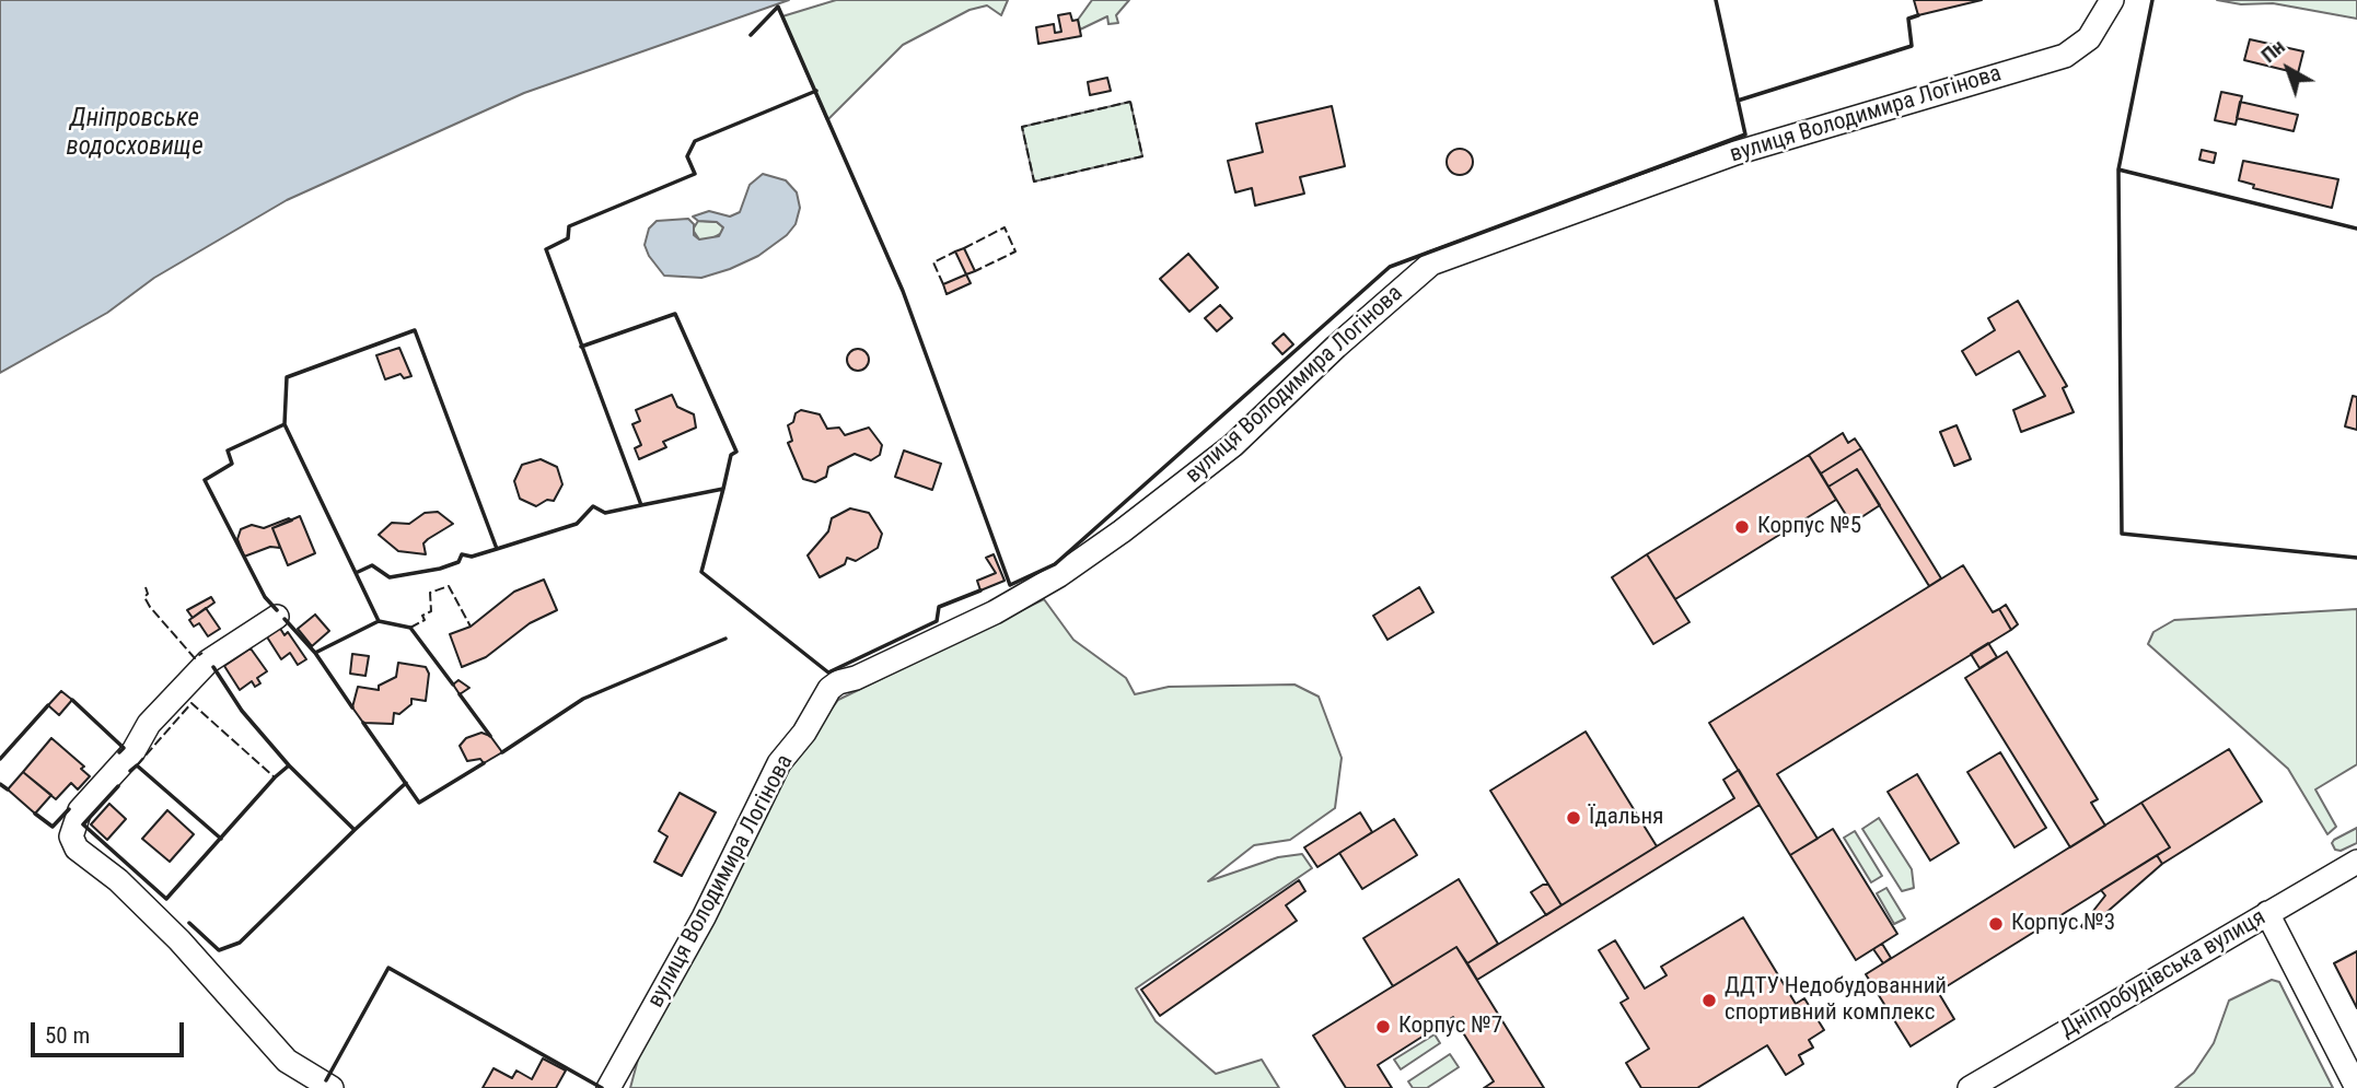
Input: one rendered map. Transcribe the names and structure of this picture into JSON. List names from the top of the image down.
{
  "streets": {
    "street": ["вулиця Володимира Логінова", "Дніпробудівська вулиця"]
  },
  "water": ["Дніпровське водосховище"],
  "places": [
    "Корпус №5",
    "Їдальня",
    "Корпус №3",
    "ДДТУ Недобудованний спортивний комплекс",
    "Корпус №7"
  ],
  "scale_bar": "50 m",
  "north": "top left"
}
